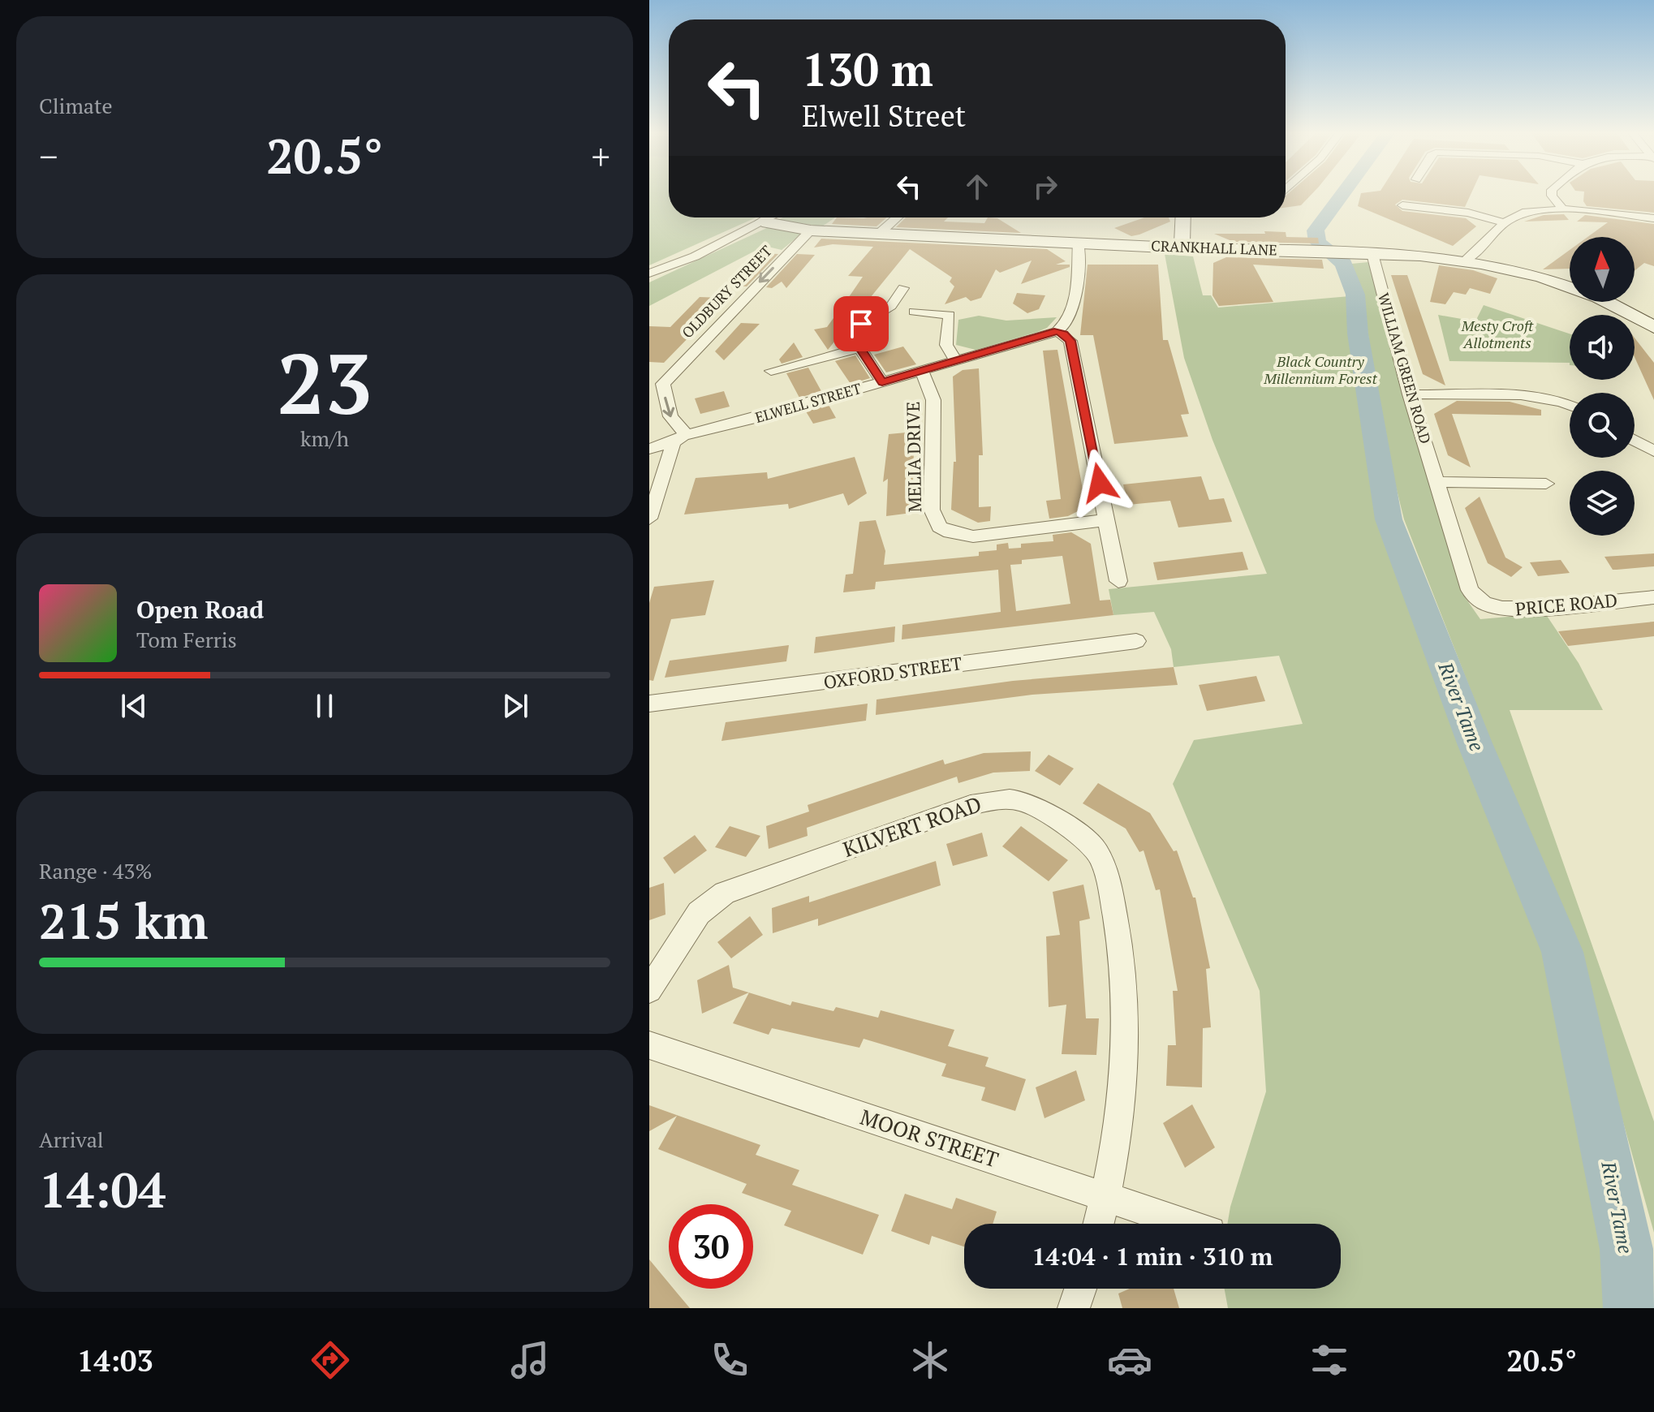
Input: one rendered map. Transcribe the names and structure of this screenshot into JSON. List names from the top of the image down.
{
  "streets": {
    "street": [
      "CRANKHALL LANE",
      "OLDBURY STREET",
      "WILLIAM GREEN ROAD",
      "ELWELL STREET",
      "MELIA DRIVE",
      "PRICE ROAD",
      "OXFORD STREET",
      "KILVERT ROAD",
      "MOOR STREET"
    ]
  },
  "crossings": [
    ["CRANKHALL LANE", "OLDBURY STREET"],
    ["CRANKHALL LANE", "WILLIAM GREEN ROAD"],
    ["WILLIAM GREEN ROAD", "PRICE ROAD"],
    ["ELWELL STREET", "MELIA DRIVE"],
    ["KILVERT ROAD", "MOOR STREET"]
  ],
  "water": ["River Tame"],
  "parks": ["Mesty Croft Allotments", "Black Country Millennium Forest"],
  "north": "top",
  "page": {
    "tile": [
      "Climate",
      ["23", "km/h"],
      ["Range · 43%", "215 km"],
      ["Arrival", "14:04"]
    ],
    "turn": ["130 m", "Elwell Street"],
    "heat": ["−", "20.5°", "+"],
    "song": ["Open Road", "Tom Ferris"],
    "limit": "30",
    "trip": "14:04 · 1 min · 310 m",
    "tabs": ["14:03", "20.5°"]
  }
}
